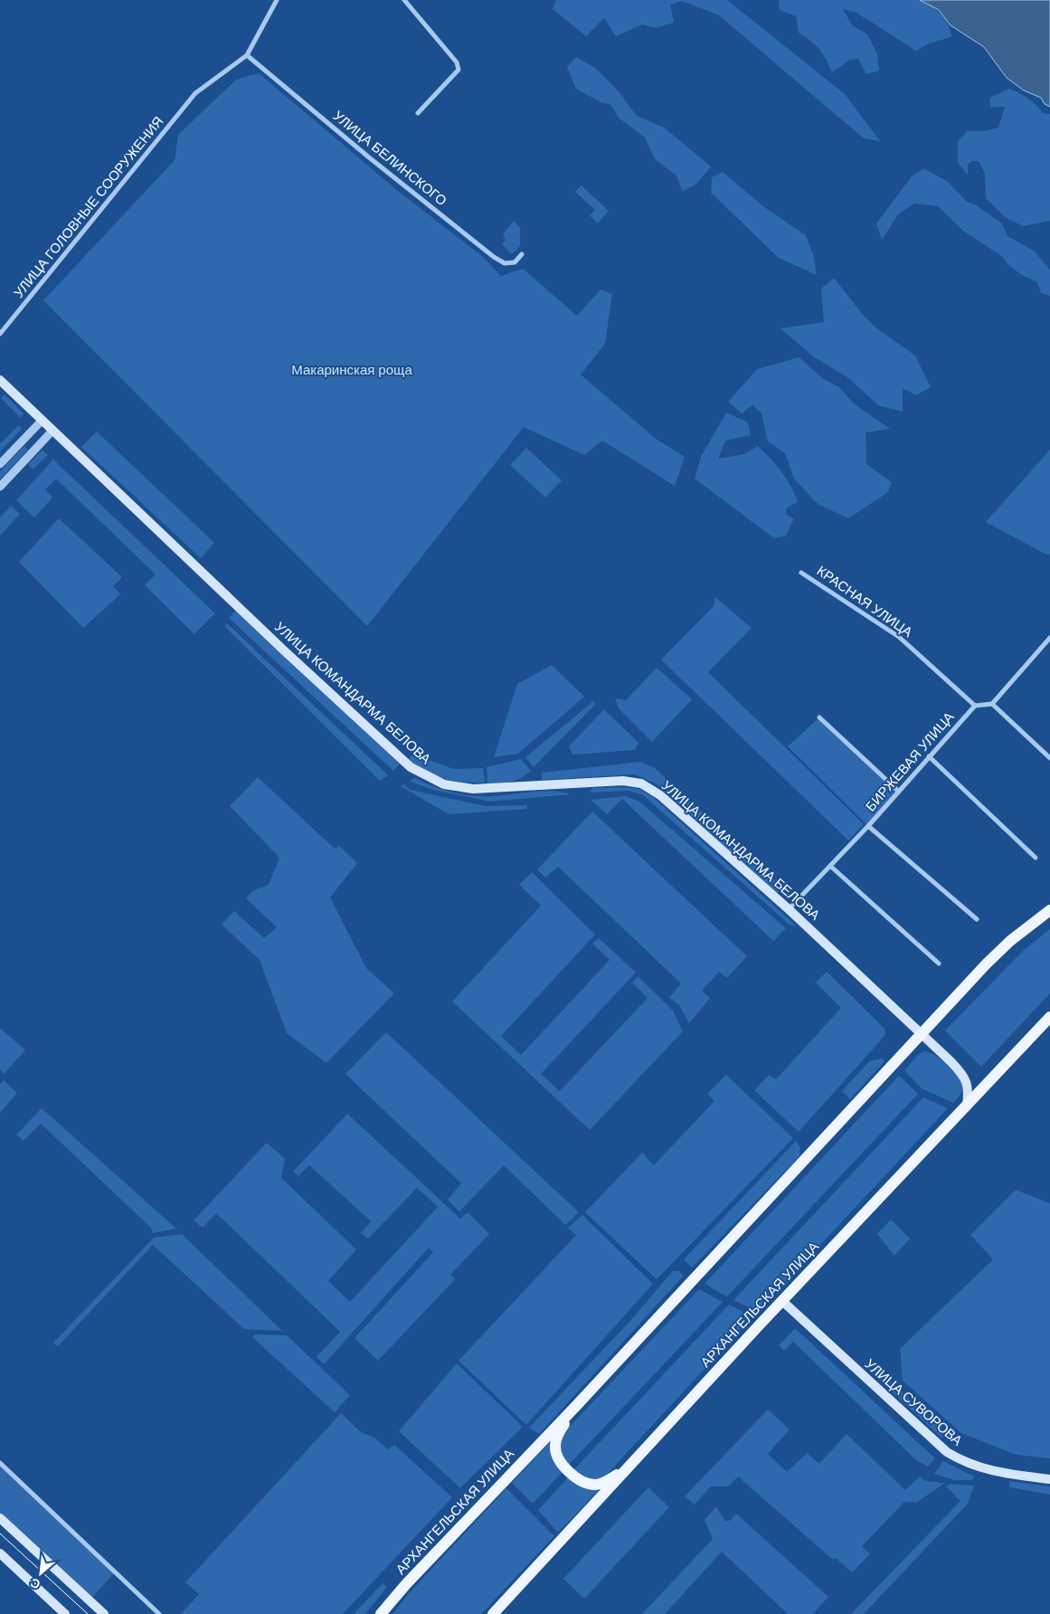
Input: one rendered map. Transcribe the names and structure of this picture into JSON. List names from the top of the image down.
{
  "streets": {
    "main road": ["УЛИЦА КОМАНДАРМА БЕЛОВА", "АРХАНГЕЛЬСКАЯ УЛИЦА", "УЛИЦА СУВОРОВА"],
    "street": [
      "УЛИЦА БЕЛИНСКОГО",
      "УЛИЦА ГОЛОВНЫЕ СООРУЖЕНИЯ",
      "КРАСНАЯ УЛИЦА",
      "БИРЖЕВАЯ УЛИЦА"
    ]
  },
  "crossings": [
    ["УЛИЦА БЕЛИНСКОГО", "УЛИЦА ГОЛОВНЫЕ СООРУЖЕНИЯ"],
    ["КРАСНАЯ УЛИЦА", "БИРЖЕВАЯ УЛИЦА"],
    ["УЛИЦА КОМАНДАРМА БЕЛОВА", "БИРЖЕВАЯ УЛИЦА"],
    ["УЛИЦА КОМАНДАРМА БЕЛОВА", "АРХАНГЕЛЬСКАЯ УЛИЦА"],
    ["АРХАНГЕЛЬСКАЯ УЛИЦА", "УЛИЦА СУВОРОВА"]
  ],
  "parks": ["Макаринская роща"],
  "north": "bottom left"
}
